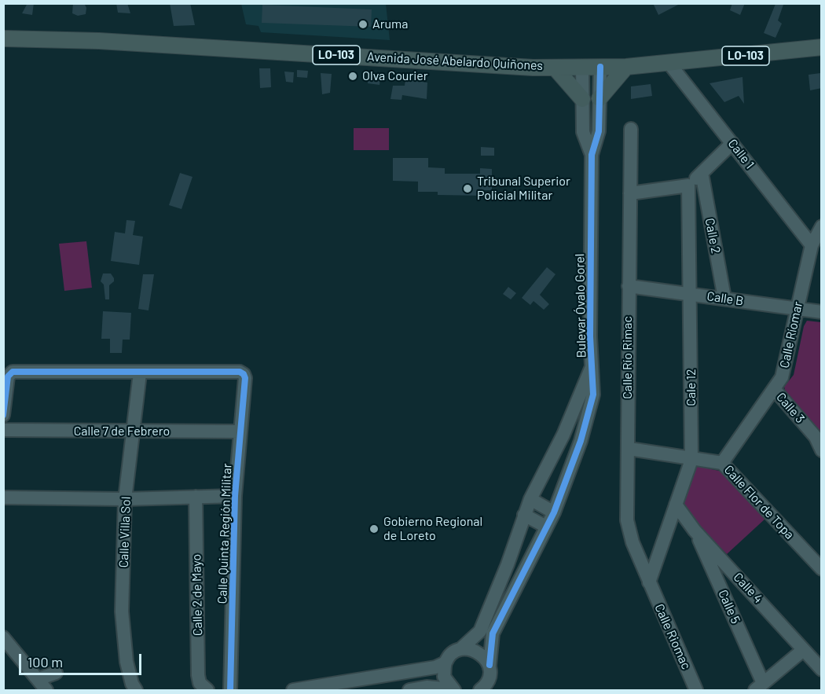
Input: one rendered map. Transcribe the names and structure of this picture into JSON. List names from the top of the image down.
{
  "streets": {
    "main road": ["LO-103", "Avenida José Abelardo Quiñones"],
    "street": [
      "Calle 1",
      "Calle 2",
      "Calle B",
      "Bulevar Óvalo Gorel",
      "Calle Ríomar",
      "Calle Río Rimac",
      "Cale 12",
      "Calle 3",
      "Calle 7 de Febrero",
      "Calle Flor de Topa",
      "Calle Villa Sol",
      "Calle Quinta Región Militar",
      "Calle 4",
      "Calle 2 de Mayo",
      "Calle 5",
      "Calle Riomac"
    ]
  },
  "crossings": [
    ["Avenida José Abelardo Quiñones", "Calle 1"],
    ["Avenida José Abelardo Quiñones", "Bulevar Óvalo Gorel"],
    ["Calle 1", "Calle Ríomar"],
    ["Calle 2", "Calle B"],
    ["Calle B", "Calle Ríomar"],
    ["Calle B", "Calle Río Rimac"],
    ["Calle B", "Cale 12"],
    ["Calle Ríomar", "Calle 3"],
    ["Calle Ríomar", "Calle Flor de Topa"],
    ["Calle Río Rimac", "Cale 12"],
    ["Calle Río Rimac", "Calle Flor de Topa"],
    ["Calle Río Rimac", "Calle Riomac"],
    ["Cale 12", "Calle Flor de Topa"],
    ["Cale 12", "Calle 4"],
    ["Cale 12", "Calle Riomac"],
    ["Calle 7 de Febrero", "Calle Villa Sol"],
    ["Calle 7 de Febrero", "Calle Quinta Región Militar"],
    ["Calle Villa Sol", "Calle Quinta Región Militar"],
    ["Calle 4", "Calle 5"]
  ],
  "places": [
    "Aruma",
    "Olva Courier",
    "Tribunal Superior Policial Militar",
    "Gobierno Regional de Loreto"
  ],
  "scale_bar": "100 m"
}
